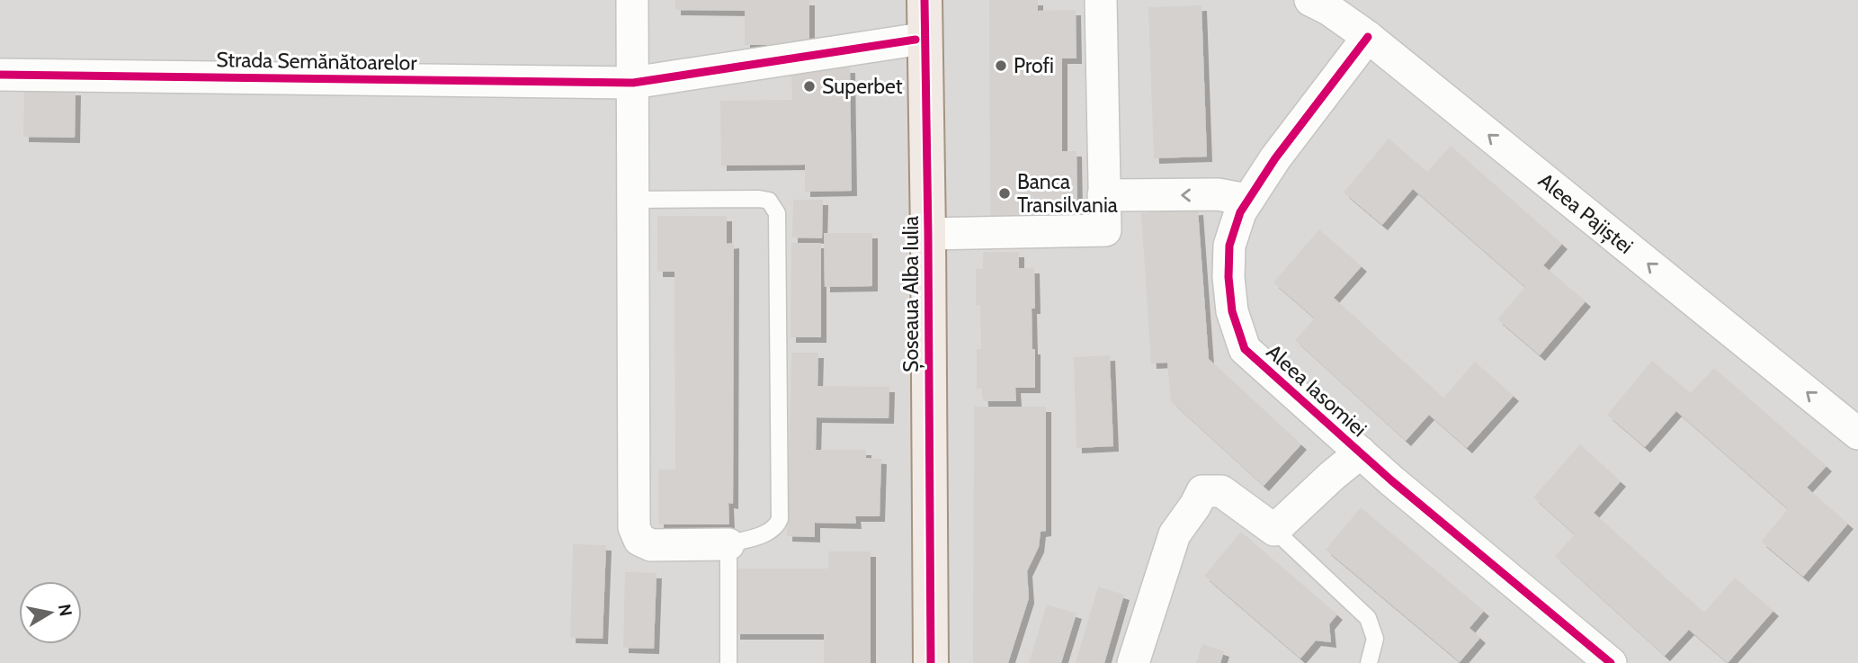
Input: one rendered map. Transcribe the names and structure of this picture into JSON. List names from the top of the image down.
{
  "streets": {
    "main road": ["Șoseaua Alba Iulia"],
    "street": ["Strada Semănătoarelor", "Aleea Pajiștei", "Aleea Iasomiei"]
  },
  "crossings": [
    ["Strada Semănătoarelor", "Șoseaua Alba Iulia"],
    ["Aleea Pajiștei", "Aleea Iasomiei"]
  ],
  "one_way": ["Aleea Pajiștei"],
  "places": ["Profi", "Superbet", "Banca Transilvania"],
  "north": "right"
}
